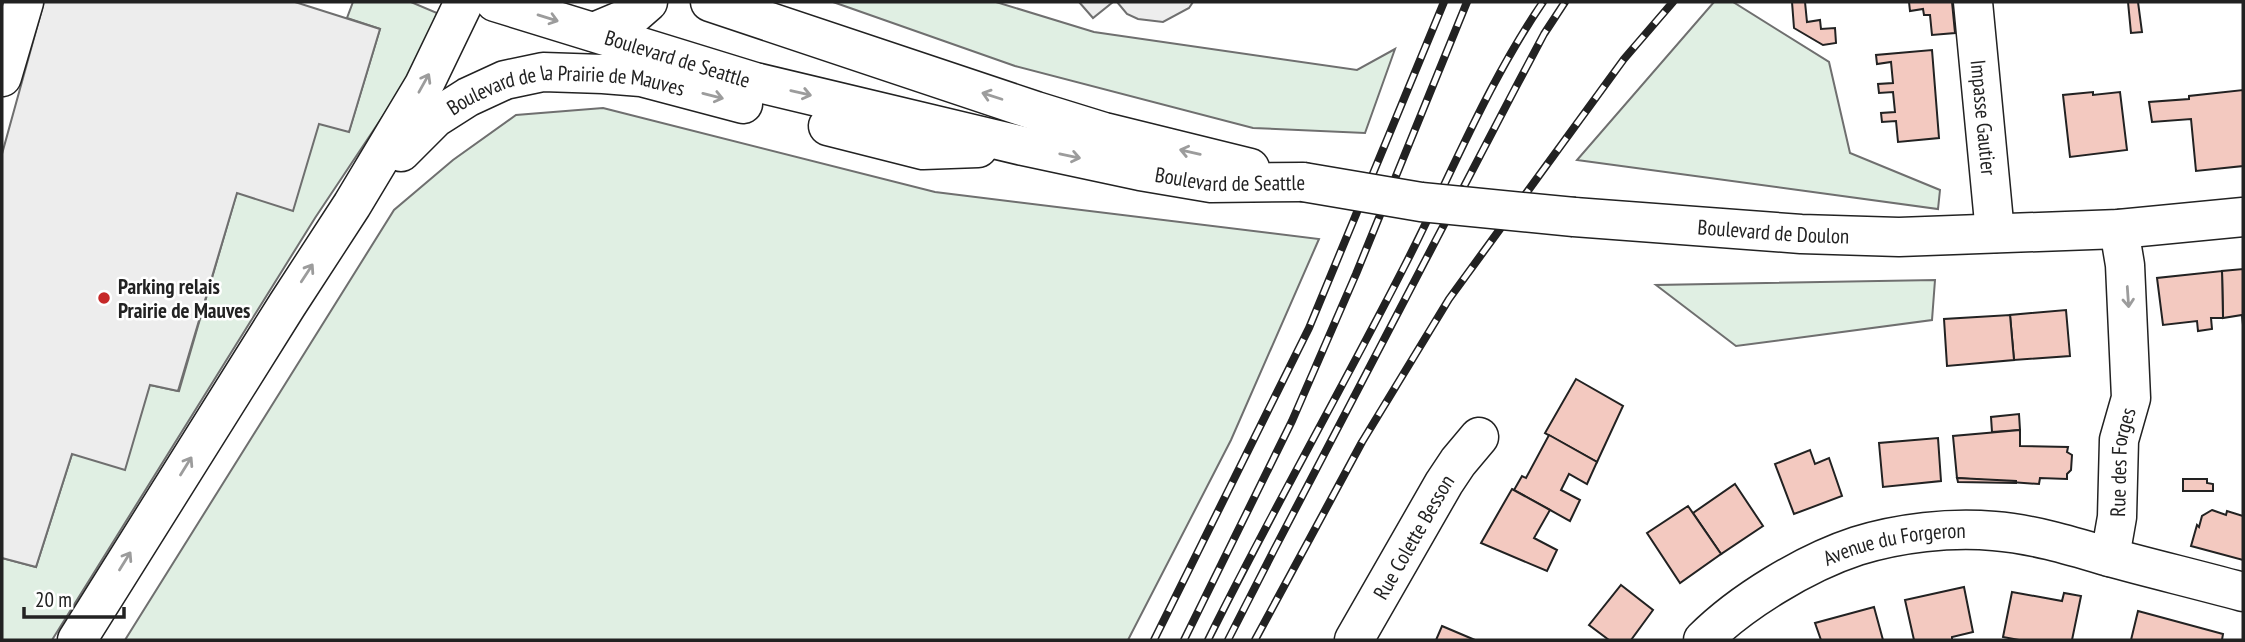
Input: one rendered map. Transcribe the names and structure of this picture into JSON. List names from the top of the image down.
{
  "streets": {
    "main road": [
      "Boulevard de Seattle",
      "Boulevard de la Prairie de Mauves",
      "Impasse Gautier",
      "Boulevard de Doulon",
      "Rue des Forges",
      "Rue Colette Besson",
      "Avenue du Forgeron"
    ]
  },
  "crossings": [
    ["Boulevard de Seattle", "Boulevard de la Prairie de Mauves"],
    ["Boulevard de Seattle", "Boulevard de Doulon"],
    ["Impasse Gautier", "Boulevard de Doulon"],
    ["Boulevard de Doulon", "Rue des Forges"],
    ["Rue des Forges", "Avenue du Forgeron"]
  ],
  "one_way": ["Boulevard de la Prairie de Mauves", "Rue des Forges"],
  "places": ["Parking relais Prairie de Mauves"],
  "scale_bar": "20 m"
}
